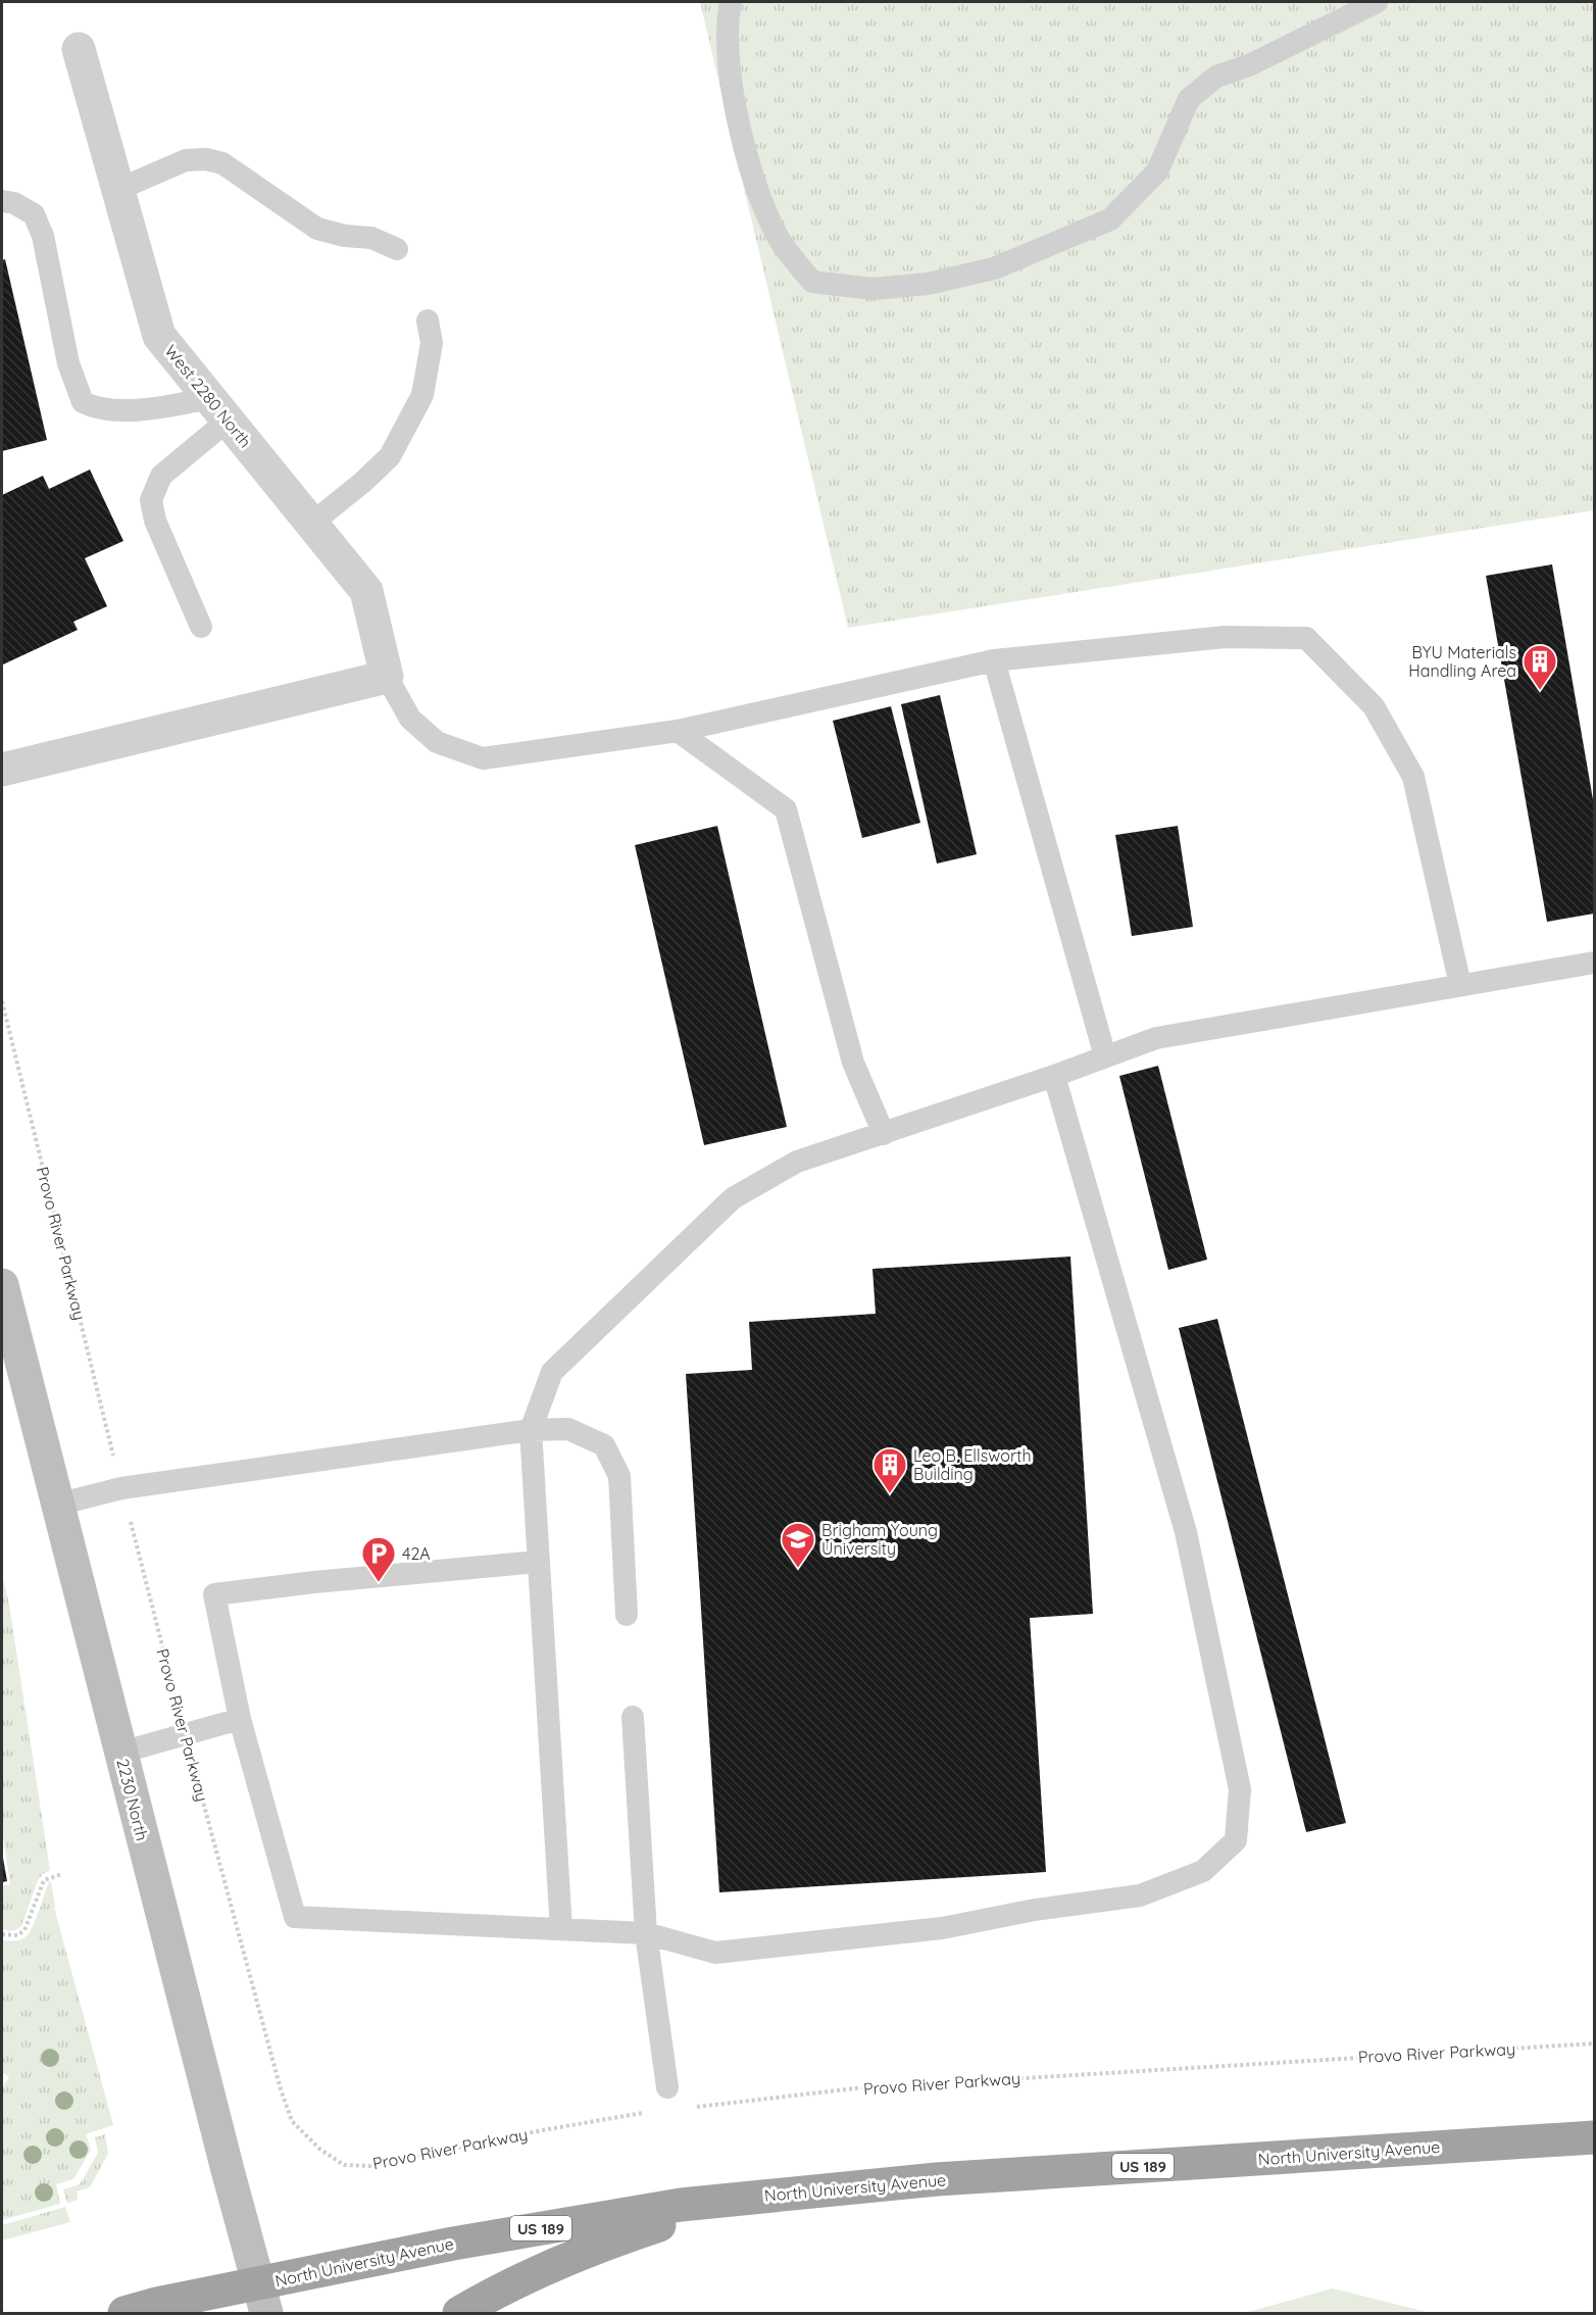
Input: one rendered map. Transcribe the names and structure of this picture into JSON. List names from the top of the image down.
{
  "streets": {
    "highway": ["North University Avenue", "US 189"],
    "main road": ["2230 North"],
    "street": ["West 2280 North"],
    "path": ["Provo River Parkway"]
  },
  "crossings": [
    ["2230 North", "North University Avenue"]
  ],
  "places": {
    "building": ["BYU Materials Handling Area", "Leo B. Ellsworth Building"],
    "school or university": ["Brigham Young University"],
    "parking": ["42A"]
  }
}
